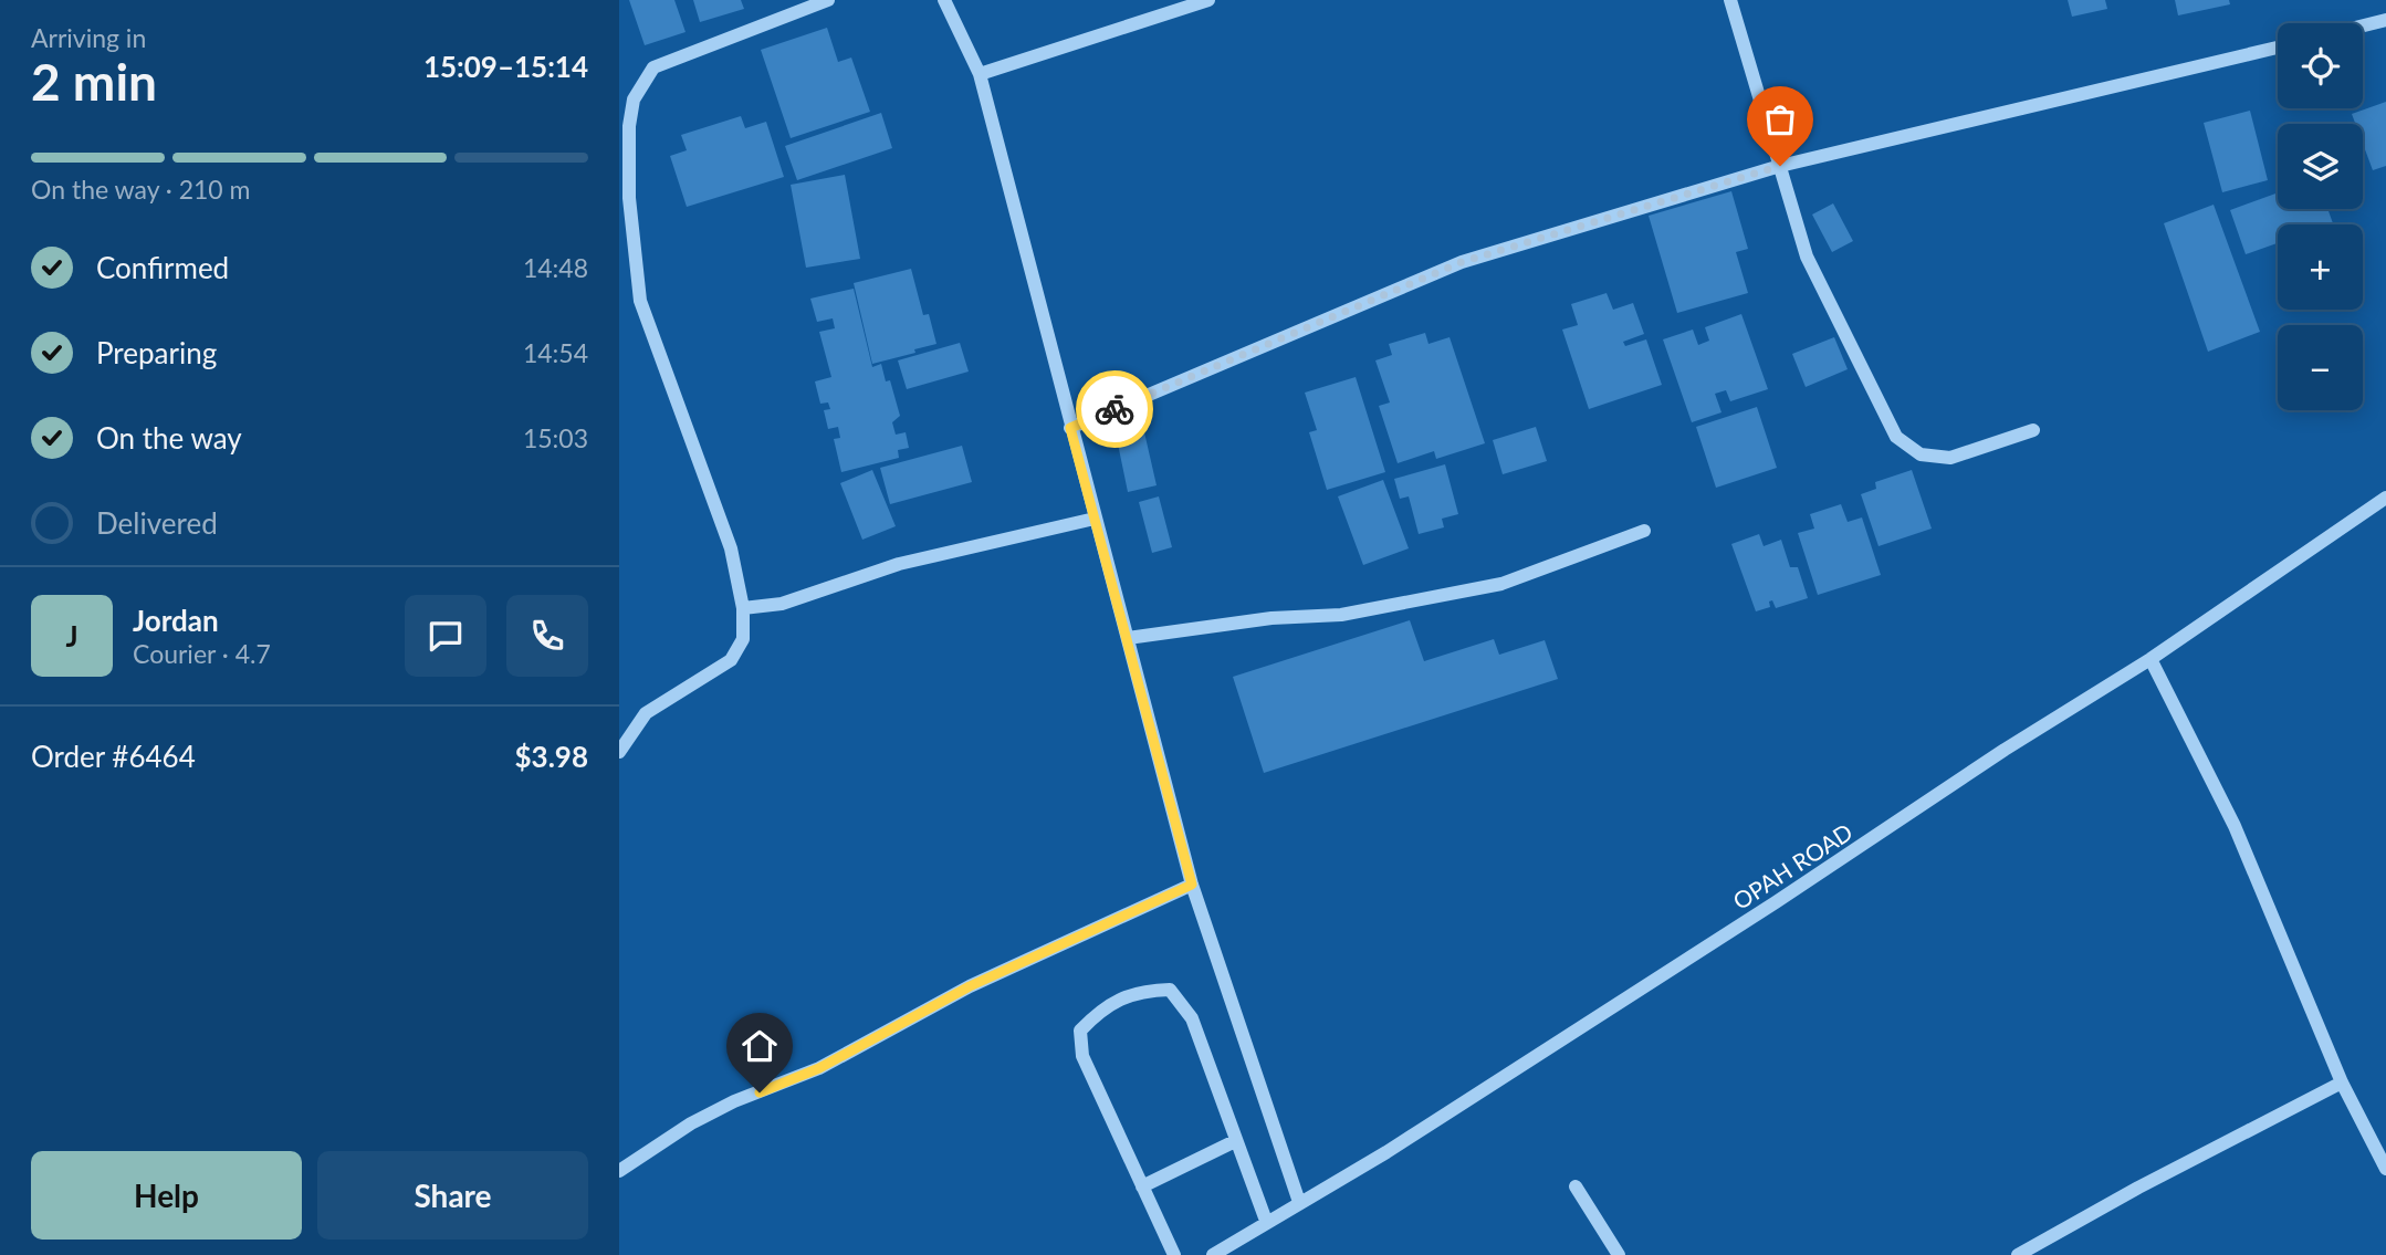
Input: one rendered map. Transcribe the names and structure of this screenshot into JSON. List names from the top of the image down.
{
  "streets": {
    "street": ["OPAH ROAD"]
  },
  "page": {
    "heading": ["2 min", "Arriving in", "15:09–15:14"],
    "panel": [
      "Jordan",
      "Courier · 4.7",
      "Order #6464",
      "$3.98"
    ],
    "map_buttons": ["+", "−"],
    "bar": "On the way · 210 m",
    "list": [
      ["Confirmed", "14:48"],
      ["Preparing", "14:54"],
      ["On the way", "15:03"],
      "Delivered"
    ],
    "round": "J",
    "buttons": ["Help", "Share"]
  }
}
